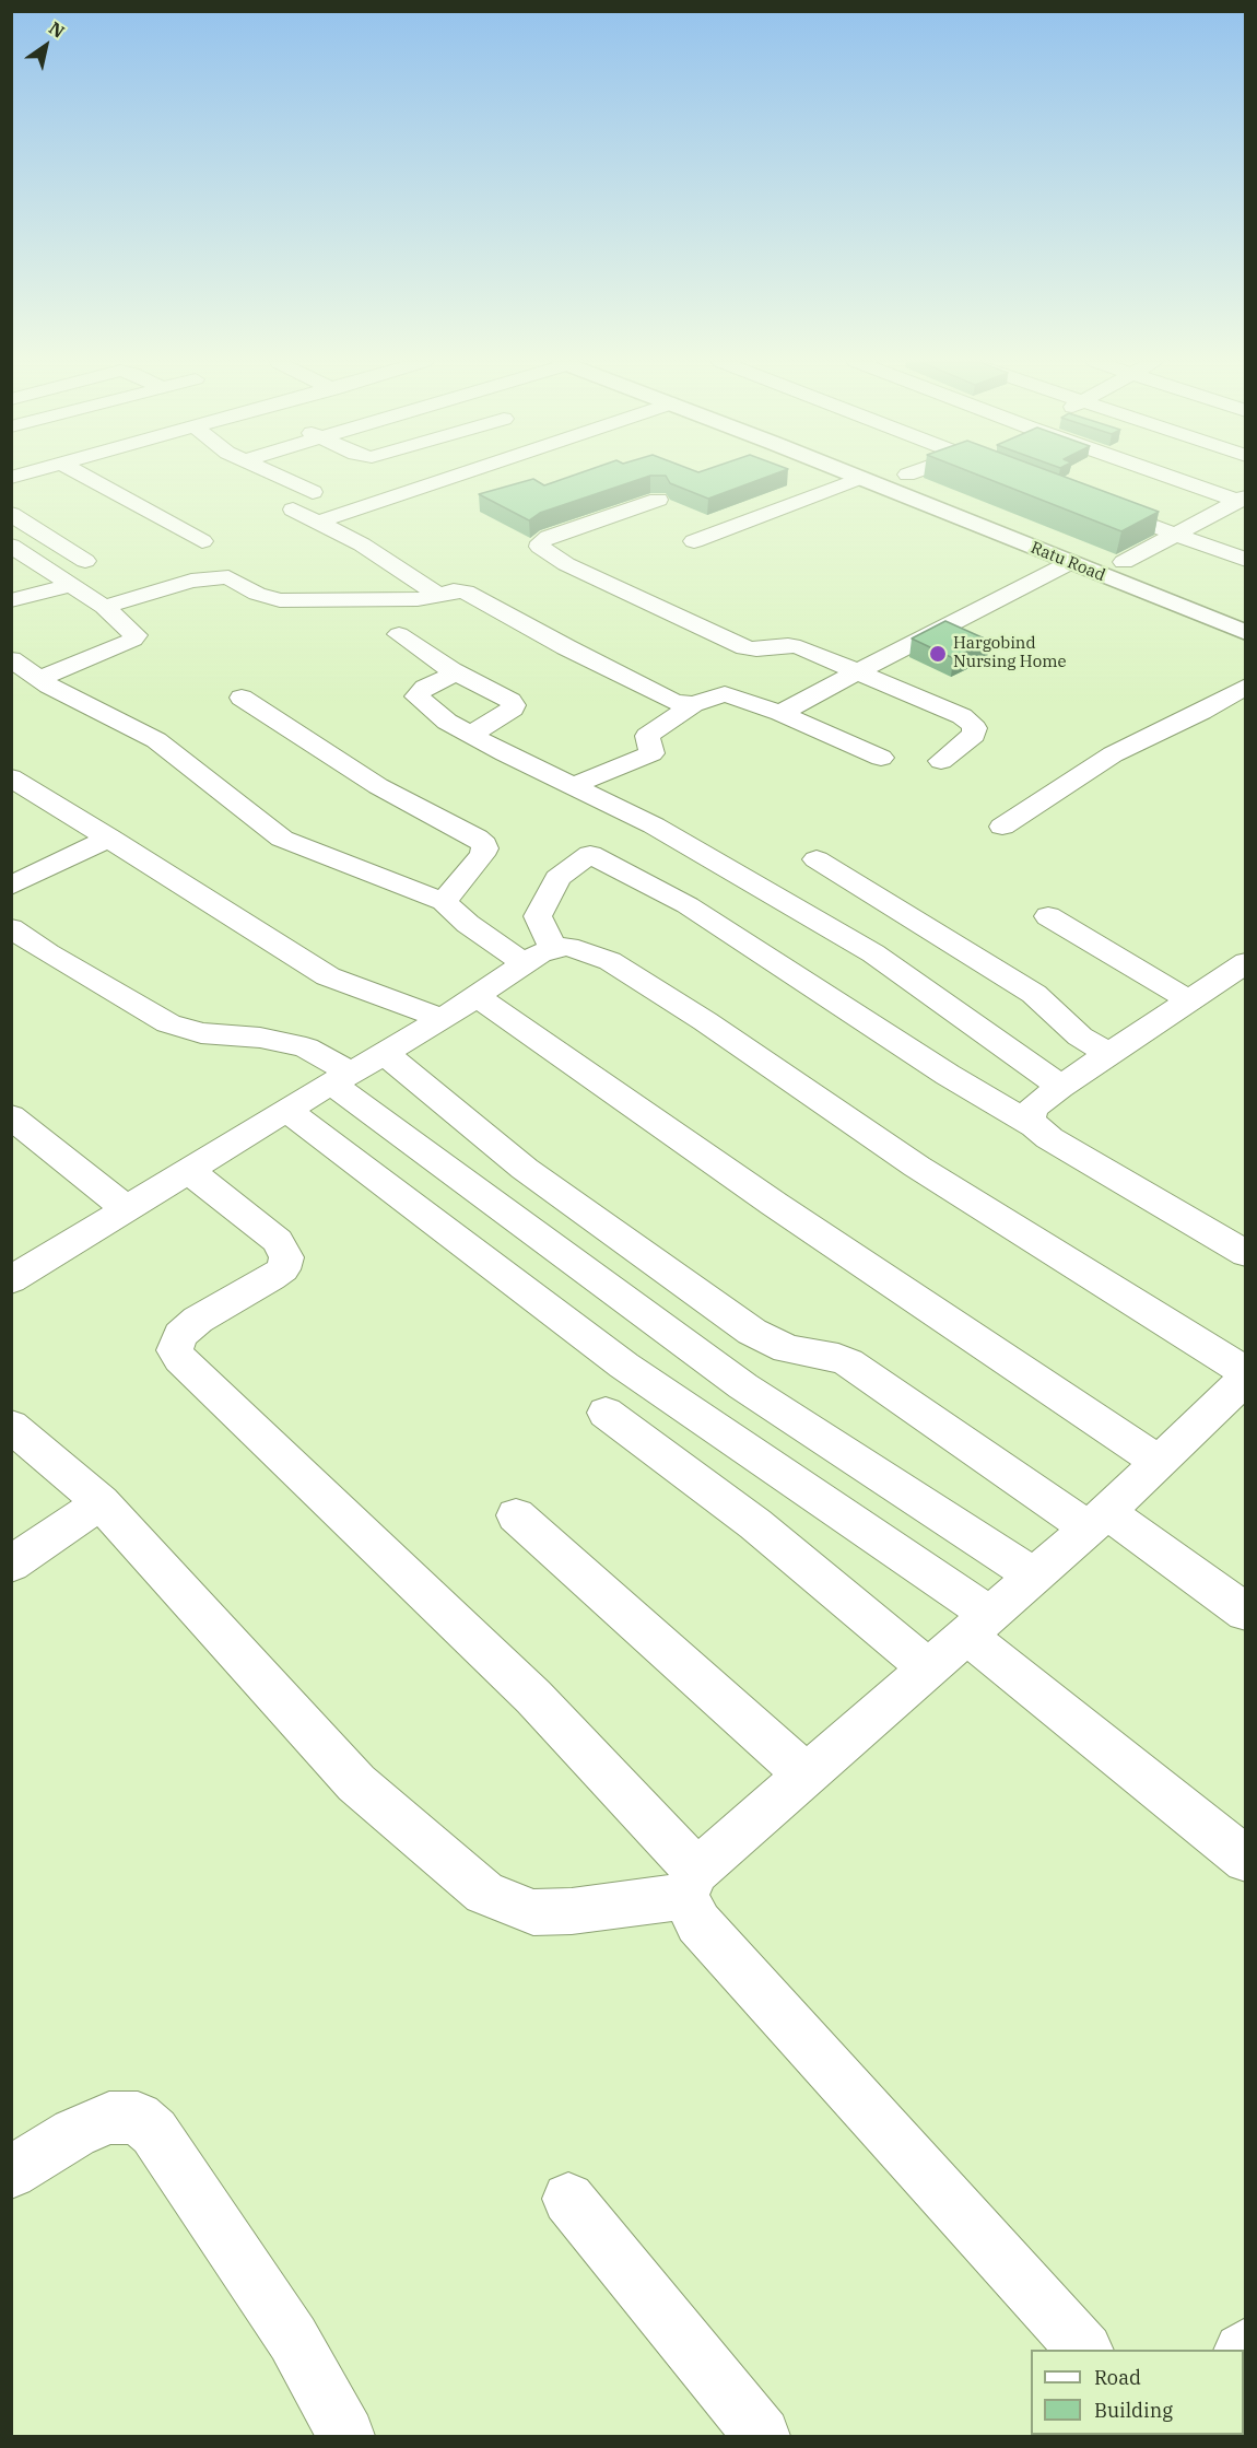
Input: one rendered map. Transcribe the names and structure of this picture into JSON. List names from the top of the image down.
{
  "streets": {
    "main road": ["Ratu Road"]
  },
  "places": ["Hargobind Nursing Home"],
  "legend": ["Road", "Building"],
  "north": "top right"
}
